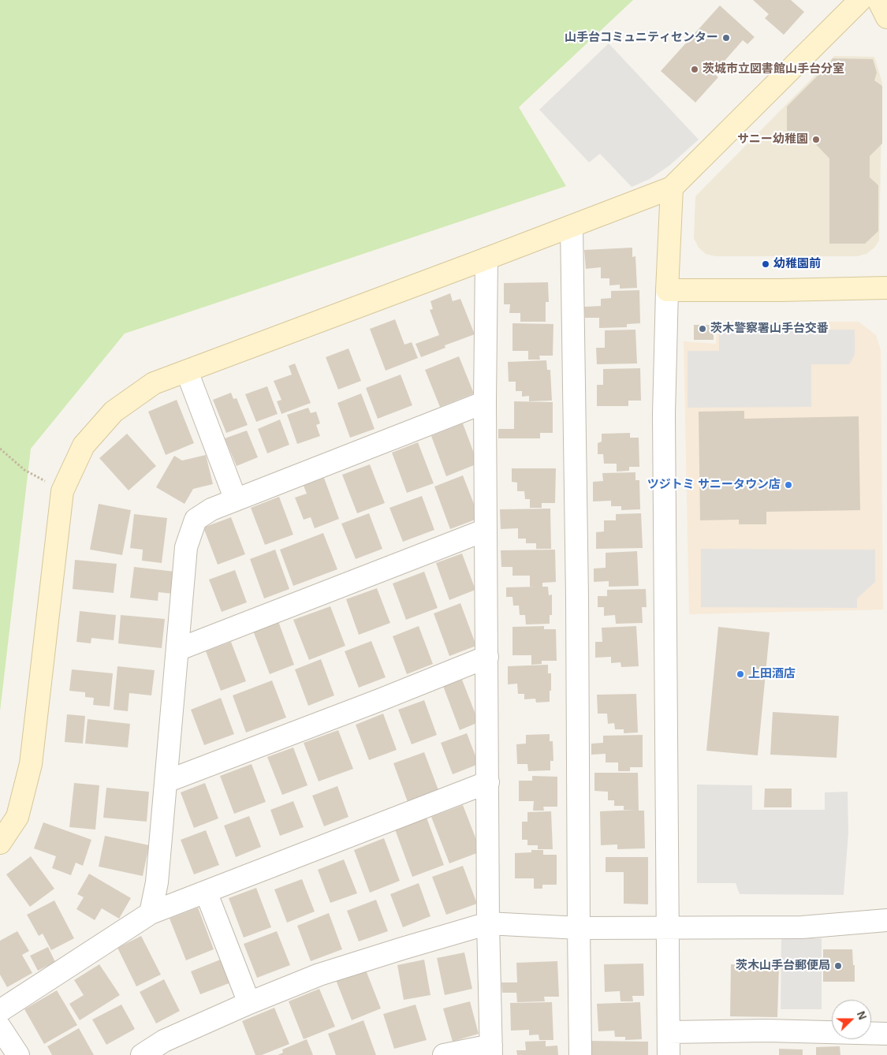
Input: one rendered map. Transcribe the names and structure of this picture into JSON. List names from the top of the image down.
{
  "places": [
    "山手台コミュニティセンター",
    "茨城市立図書館山手台分室",
    "サニー幼稚園",
    "幼稚園前",
    "茨木警察署山手台交番",
    "ツジトミ サニータウン店",
    "上田酒店",
    "茨木山手台郵便局"
  ],
  "north": "right"
}
